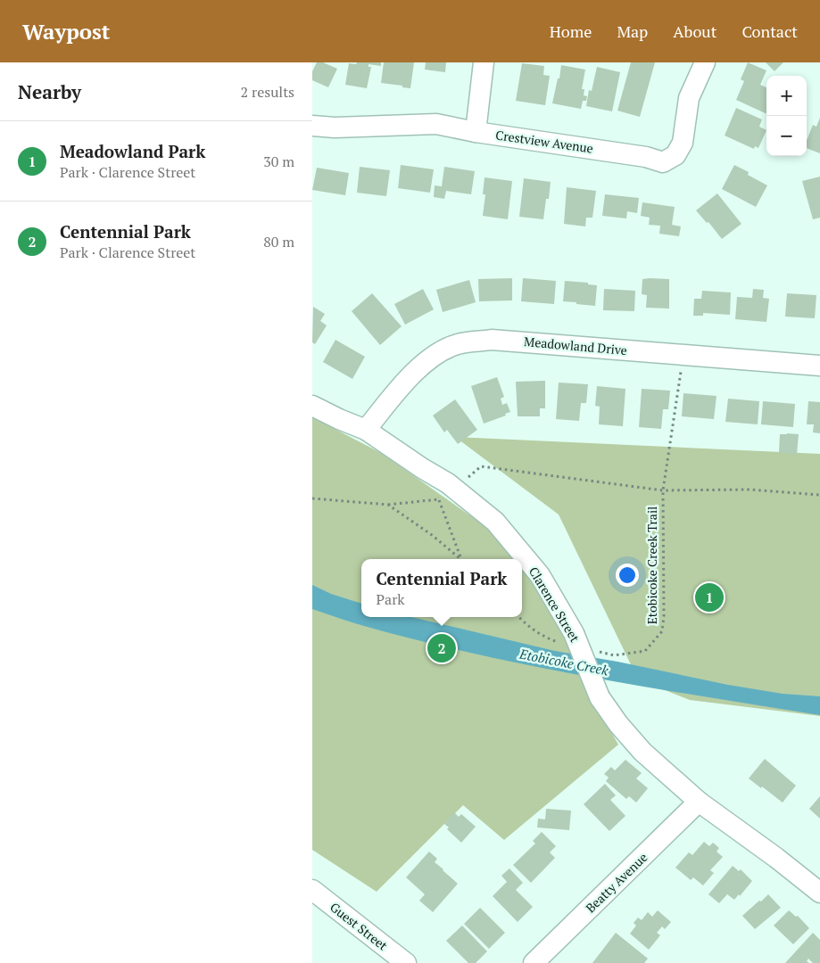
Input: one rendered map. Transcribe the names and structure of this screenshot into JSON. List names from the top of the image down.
{
  "streets": {
    "street": [
      "Crestview Avenue",
      "Meadowland Drive",
      "Clarence Street",
      "Beatty Avenue",
      "Guest Street"
    ],
    "path": ["Etobicoke Creek Trail"]
  },
  "crossings": [
    ["Meadowland Drive", "Clarence Street"],
    ["Clarence Street", "Beatty Avenue"]
  ],
  "water": ["Etobicoke Creek"],
  "page": {
    "header": "Waypost",
    "nav": [
      "Home",
      "Map",
      "About",
      "Contact"
    ],
    "heading": ["Nearby", "2 results"],
    "map_buttons": ["+", "−"],
    "list": [
      {
        "mark": "1",
        "name": "Meadowland Park",
        "note": "Park · Clarence Street",
        "value": "30 m"
      },
      {
        "mark": "2",
        "name": "Centennial Park",
        "note": "Park · Clarence Street",
        "value": "80 m"
      }
    ],
    "popup": ["Centennial Park", "Park"],
    "pins": ["1", "2"]
  }
}
